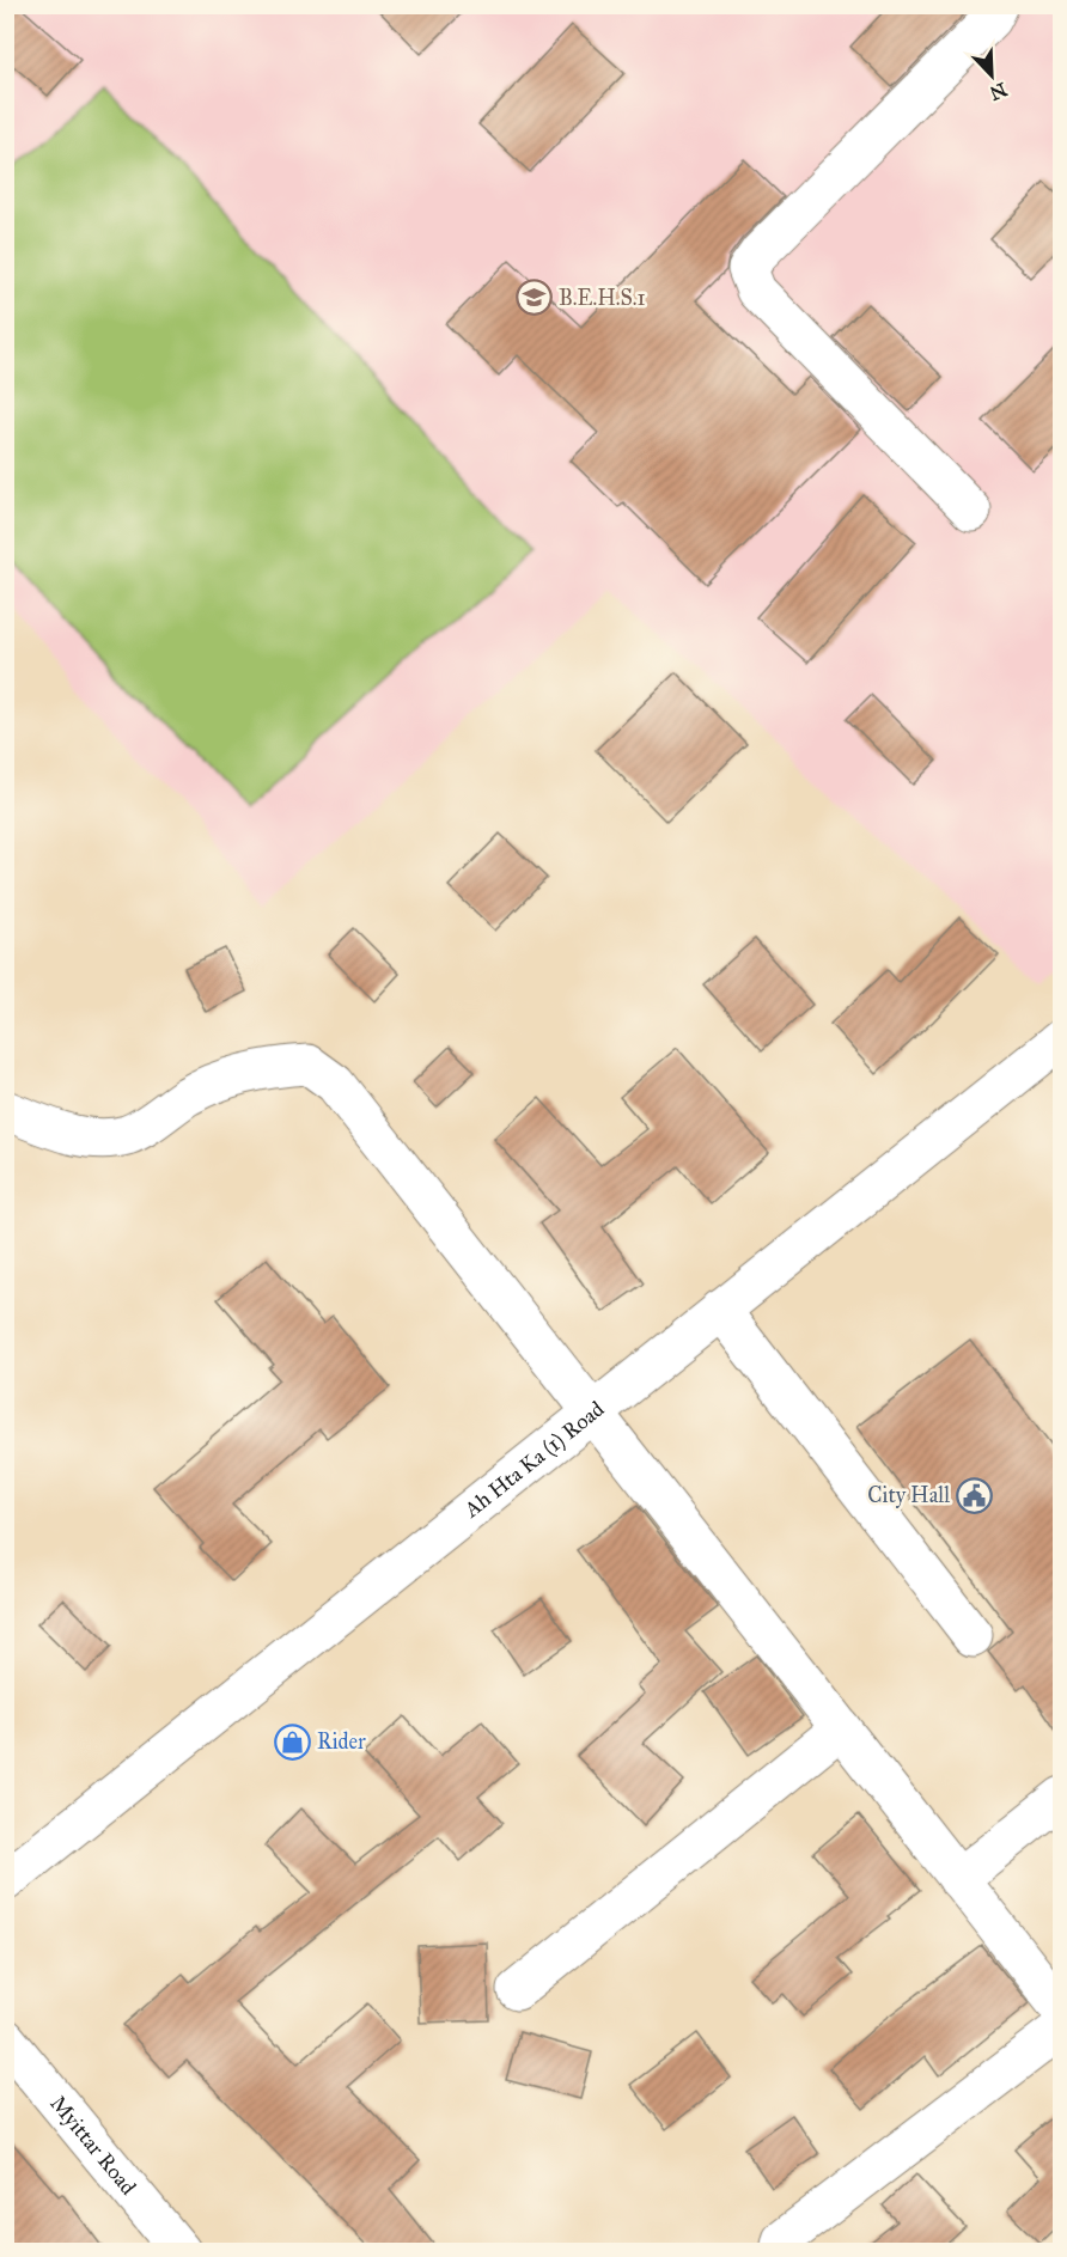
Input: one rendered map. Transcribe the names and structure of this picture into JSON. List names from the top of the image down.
{
  "streets": {
    "street": ["Ah Hta Ka (1) Road", "Myittar Road"]
  },
  "places": {
    "school or university": ["B.E.H.S.1"],
    "public building": ["City Hall"],
    "shop": ["Rider"]
  },
  "north": "bottom right"
}
